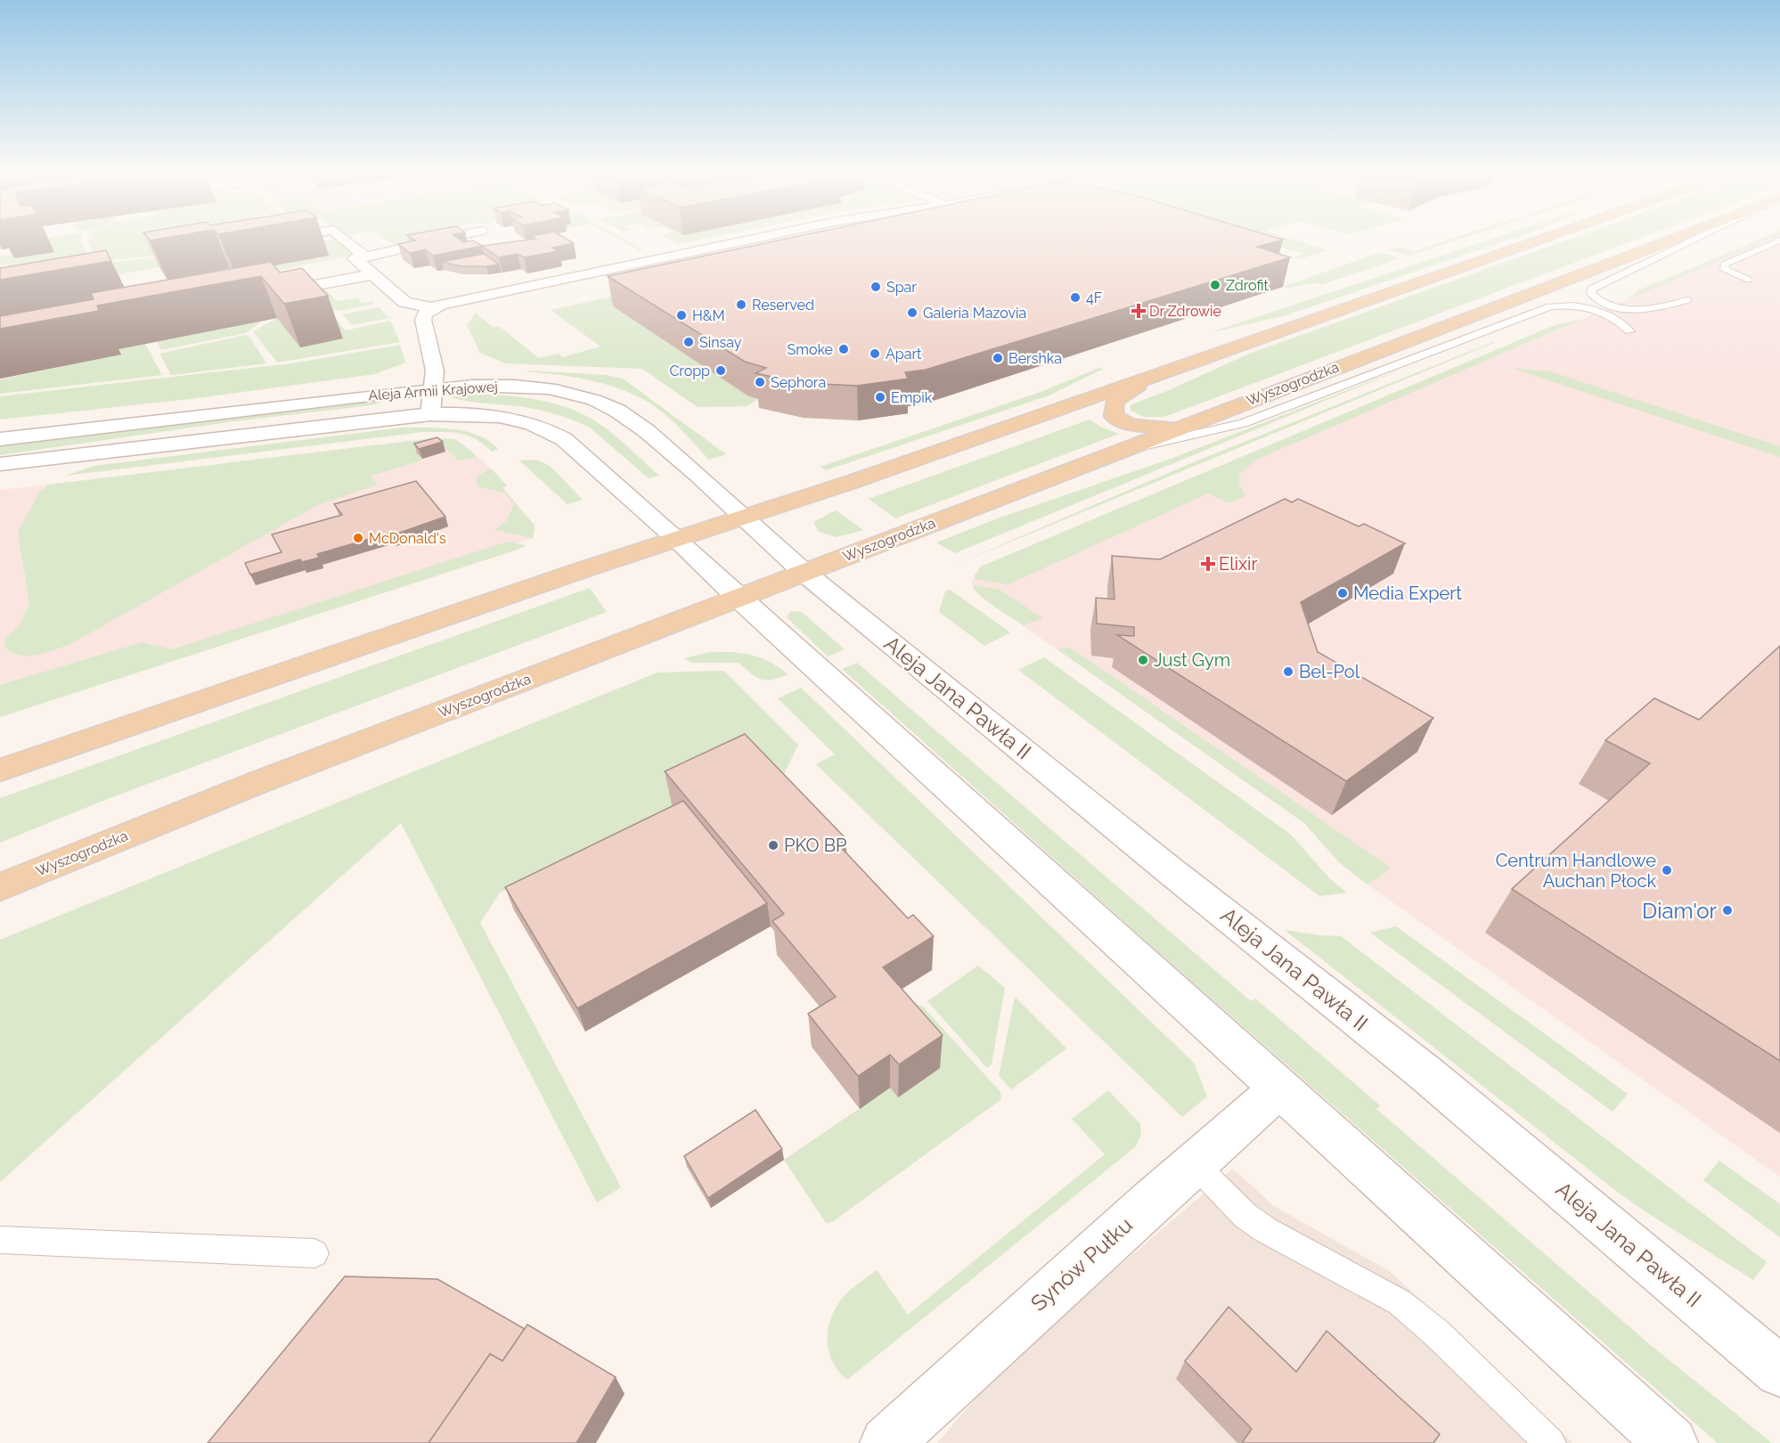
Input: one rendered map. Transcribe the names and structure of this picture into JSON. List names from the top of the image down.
{
  "streets": {
    "main road": ["Wyszogrodzka"],
    "street": ["Aleja Armii Krajowej", "Aleja Jana Pawła II", "Synów Pułku"]
  },
  "crossings": [
    ["Wyszogrodzka", "Aleja Armii Krajowej"],
    ["Wyszogrodzka", "Aleja Jana Pawła II"],
    ["Aleja Armii Krajowej", "Aleja Jana Pawła II"]
  ],
  "places": {
    "other": [
      "Zdrofit",
      "Spar",
      "4F",
      "Reserved",
      "Galeria Mazovia",
      "H&M",
      "Sinsay",
      "Smoke",
      "Apart",
      "Bershka",
      "Cropp",
      "Sephora",
      "Empik",
      "McDonald's",
      "Media Expert",
      "Just Gym",
      "Bel-Pol",
      "PKO BP",
      "Centrum Handlowe Auchan Płock",
      "Diam'or"
    ],
    "health": ["Dr Zdrowie", "Elixir"]
  }
}
